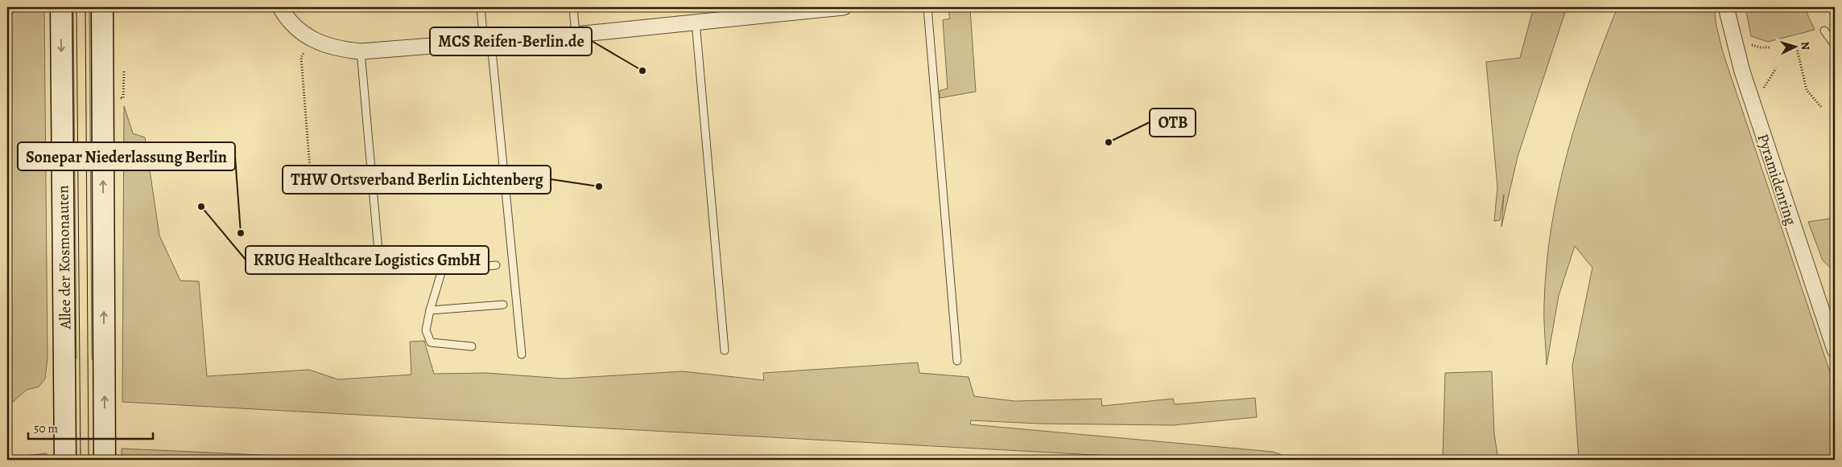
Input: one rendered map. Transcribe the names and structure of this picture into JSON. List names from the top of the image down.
{
  "streets": {
    "main road": ["Allee der Kosmonauten"],
    "street": ["Pyramidenring"]
  },
  "places": [
    "MCS Reifen-Berlin.de",
    "OTB",
    "THW Ortsverband Berlin Lichtenberg",
    "KRUG Healthcare Logistics GmbH",
    "Sonepar Niederlassung Berlin"
  ],
  "scale_bar": "50 m",
  "north": "right"
}
